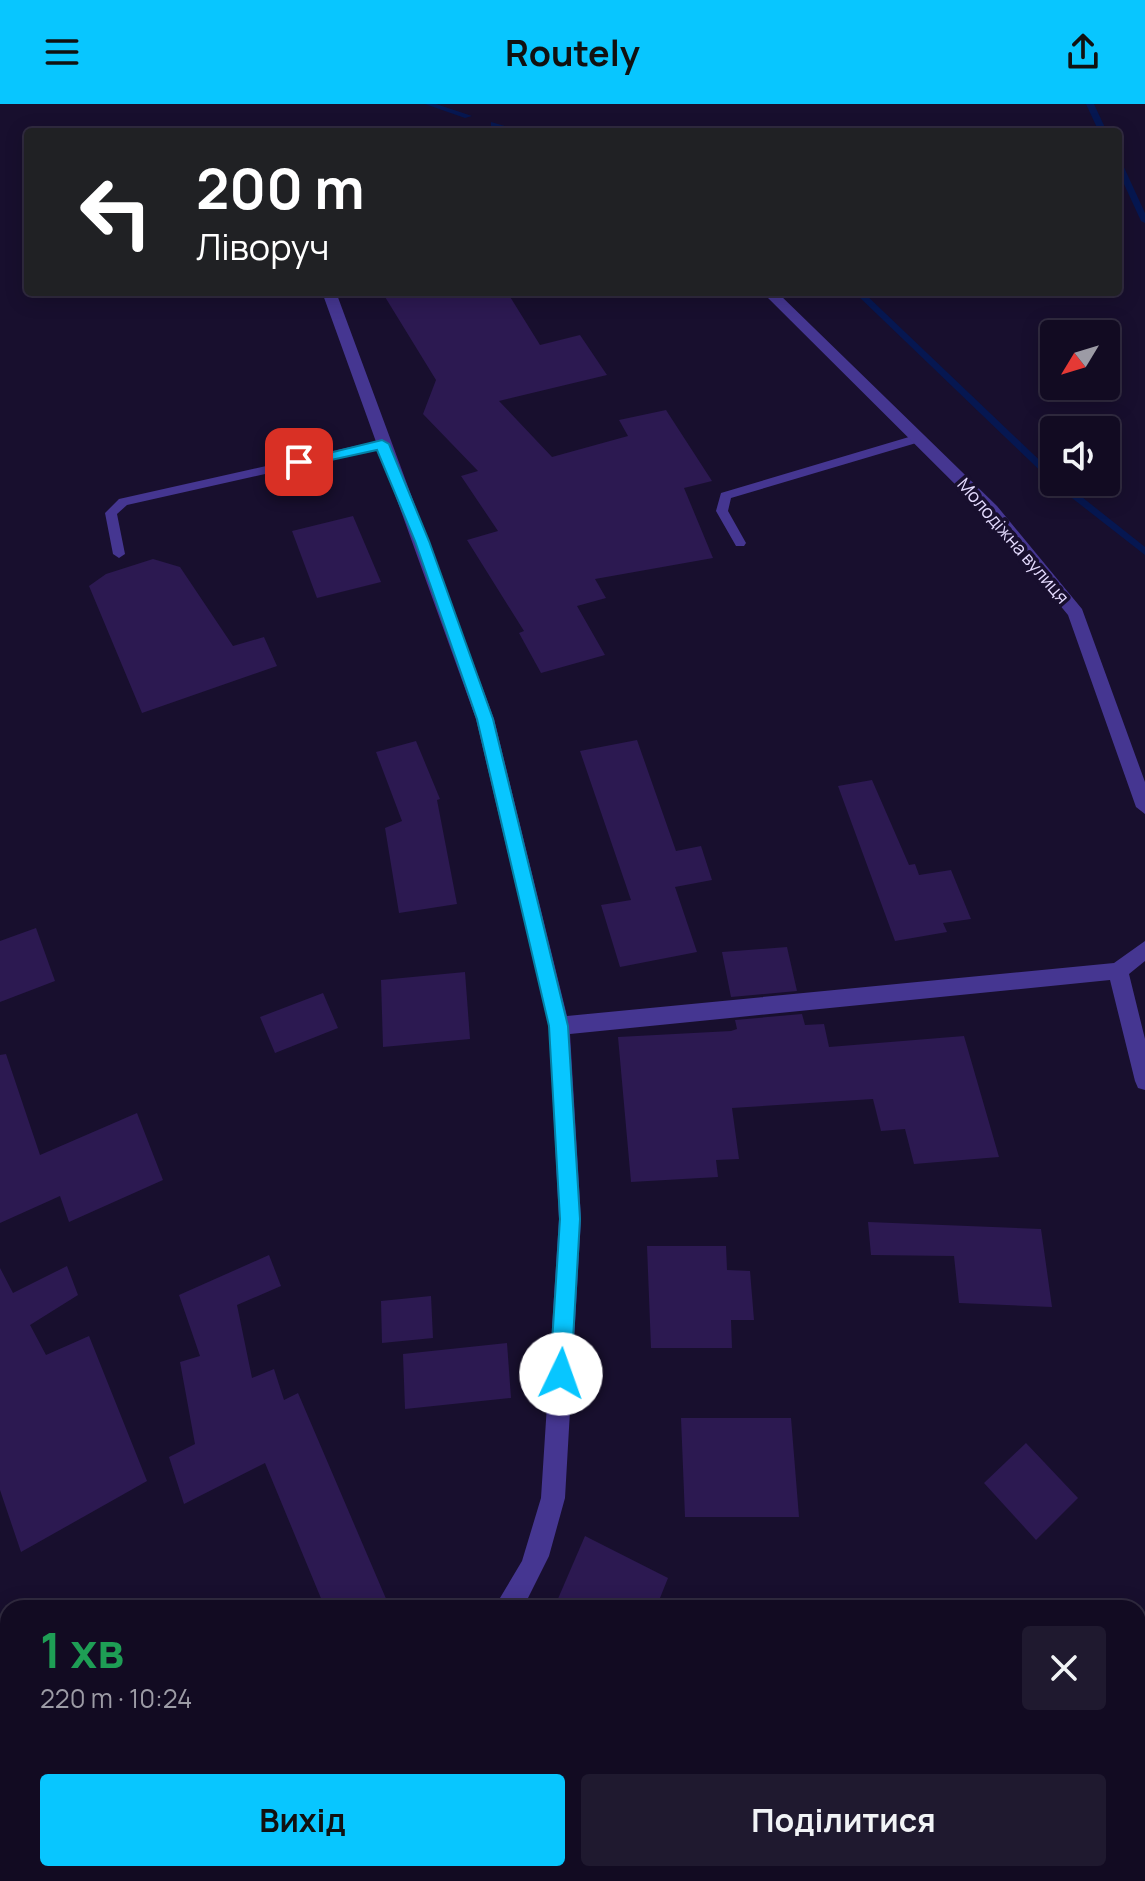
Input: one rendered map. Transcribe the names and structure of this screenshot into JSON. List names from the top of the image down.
{
  "streets": {
    "street": ["Молодіжна вулиця"]
  },
  "north": "bottom left",
  "page": {
    "header": "Routely",
    "turn": ["200 m", "Ліворуч"],
    "heading": ["1 хв", "220 m · 10:24"],
    "buttons": ["Вихід", "Поділитися"]
  }
}
